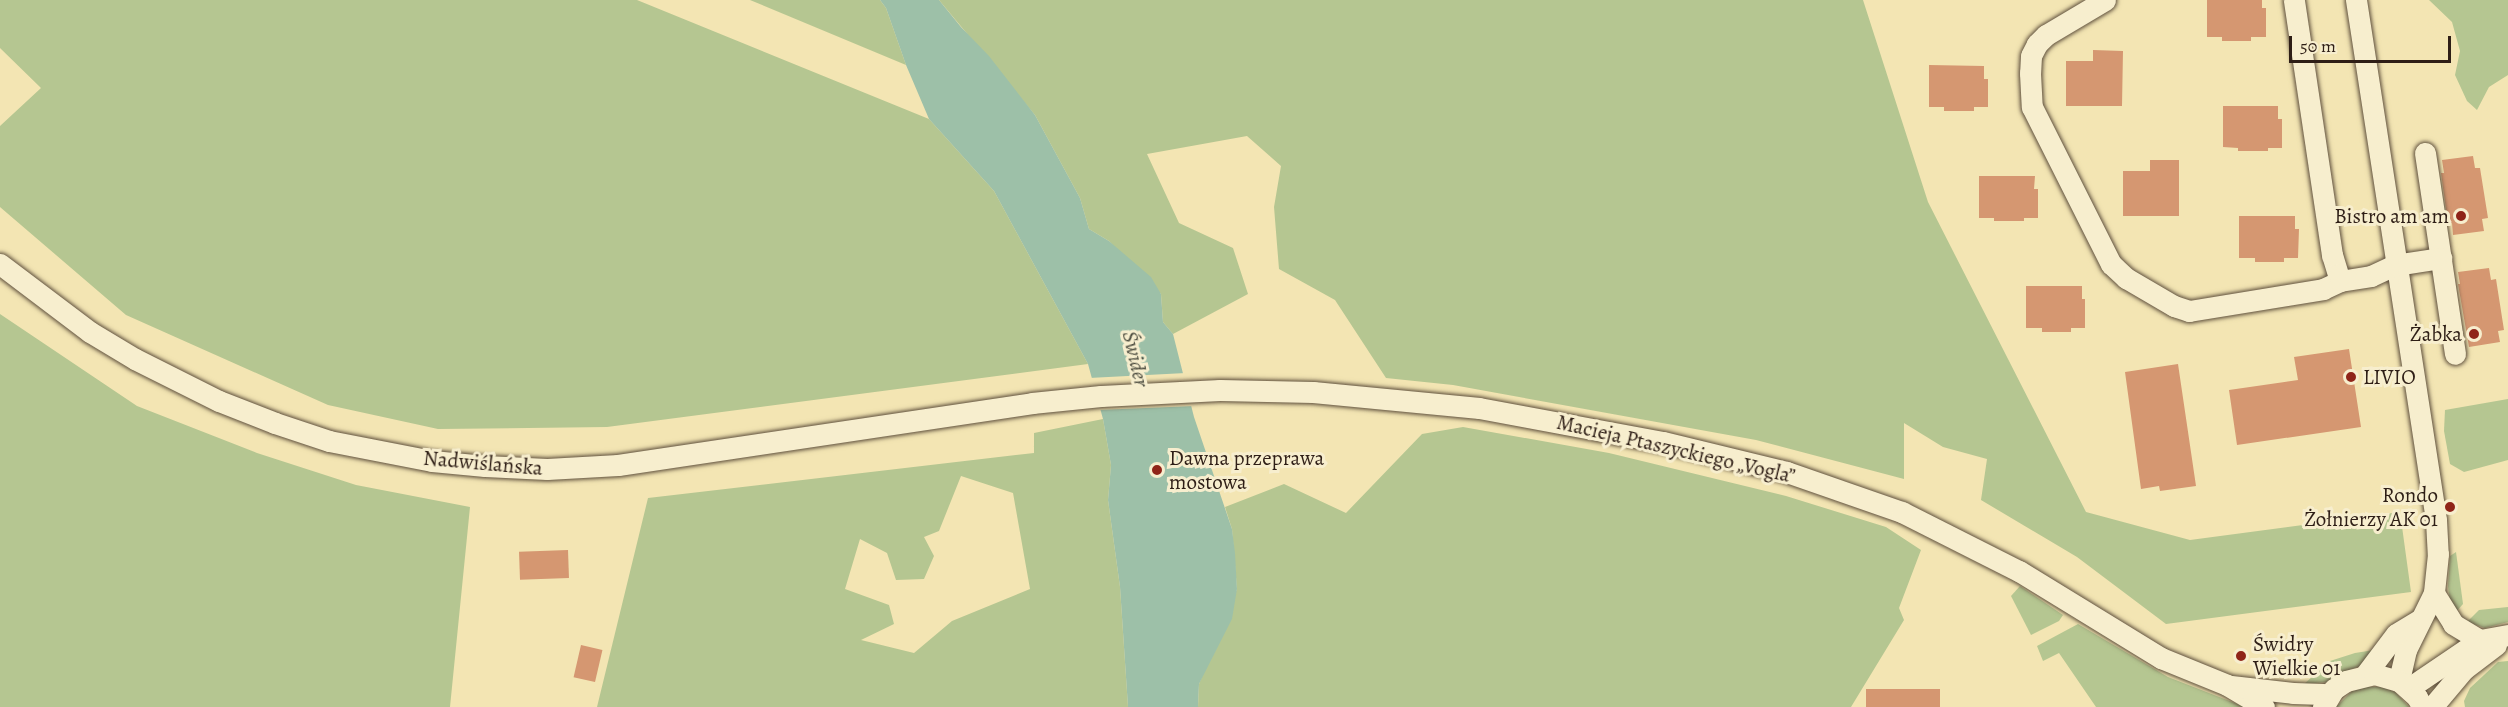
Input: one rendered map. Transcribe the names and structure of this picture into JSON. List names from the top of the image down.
{
  "streets": {
    "street": ["Macieja Ptaszyckiego „Vogla”", "Nadwiślańska"]
  },
  "crossings": [
    ["Macieja Ptaszyckiego „Vogla”", "Nadwiślańska"]
  ],
  "water": ["Świder"],
  "places": [
    "Bistro am am",
    "Żabka",
    "LIVIO",
    "Dawna przeprawa mostowa",
    "Rondo Żołnierzy AK 01",
    "Świdry Wielkie 01"
  ],
  "scale_bar": "50 m"
}
